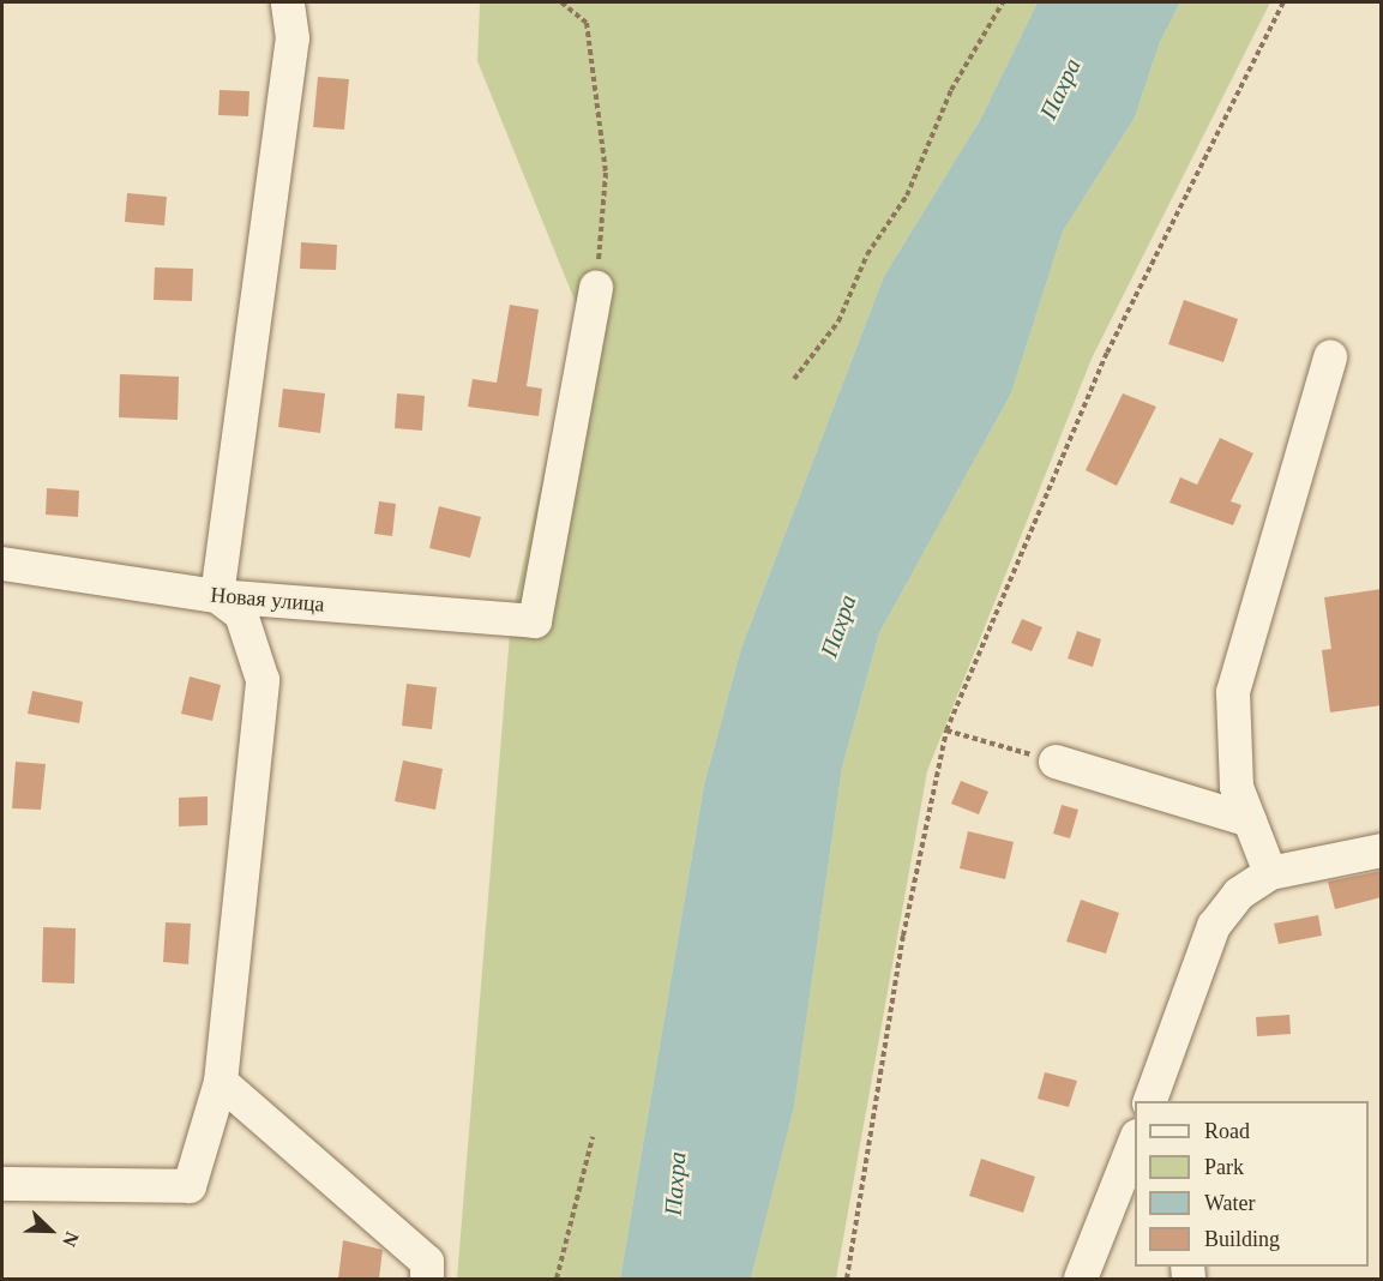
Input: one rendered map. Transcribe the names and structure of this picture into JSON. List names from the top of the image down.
{
  "streets": {
    "street": ["Новая улица"]
  },
  "water": ["Пахра"],
  "legend": [
    "Road",
    "Park",
    "Water",
    "Building"
  ],
  "north": "bottom right"
}
